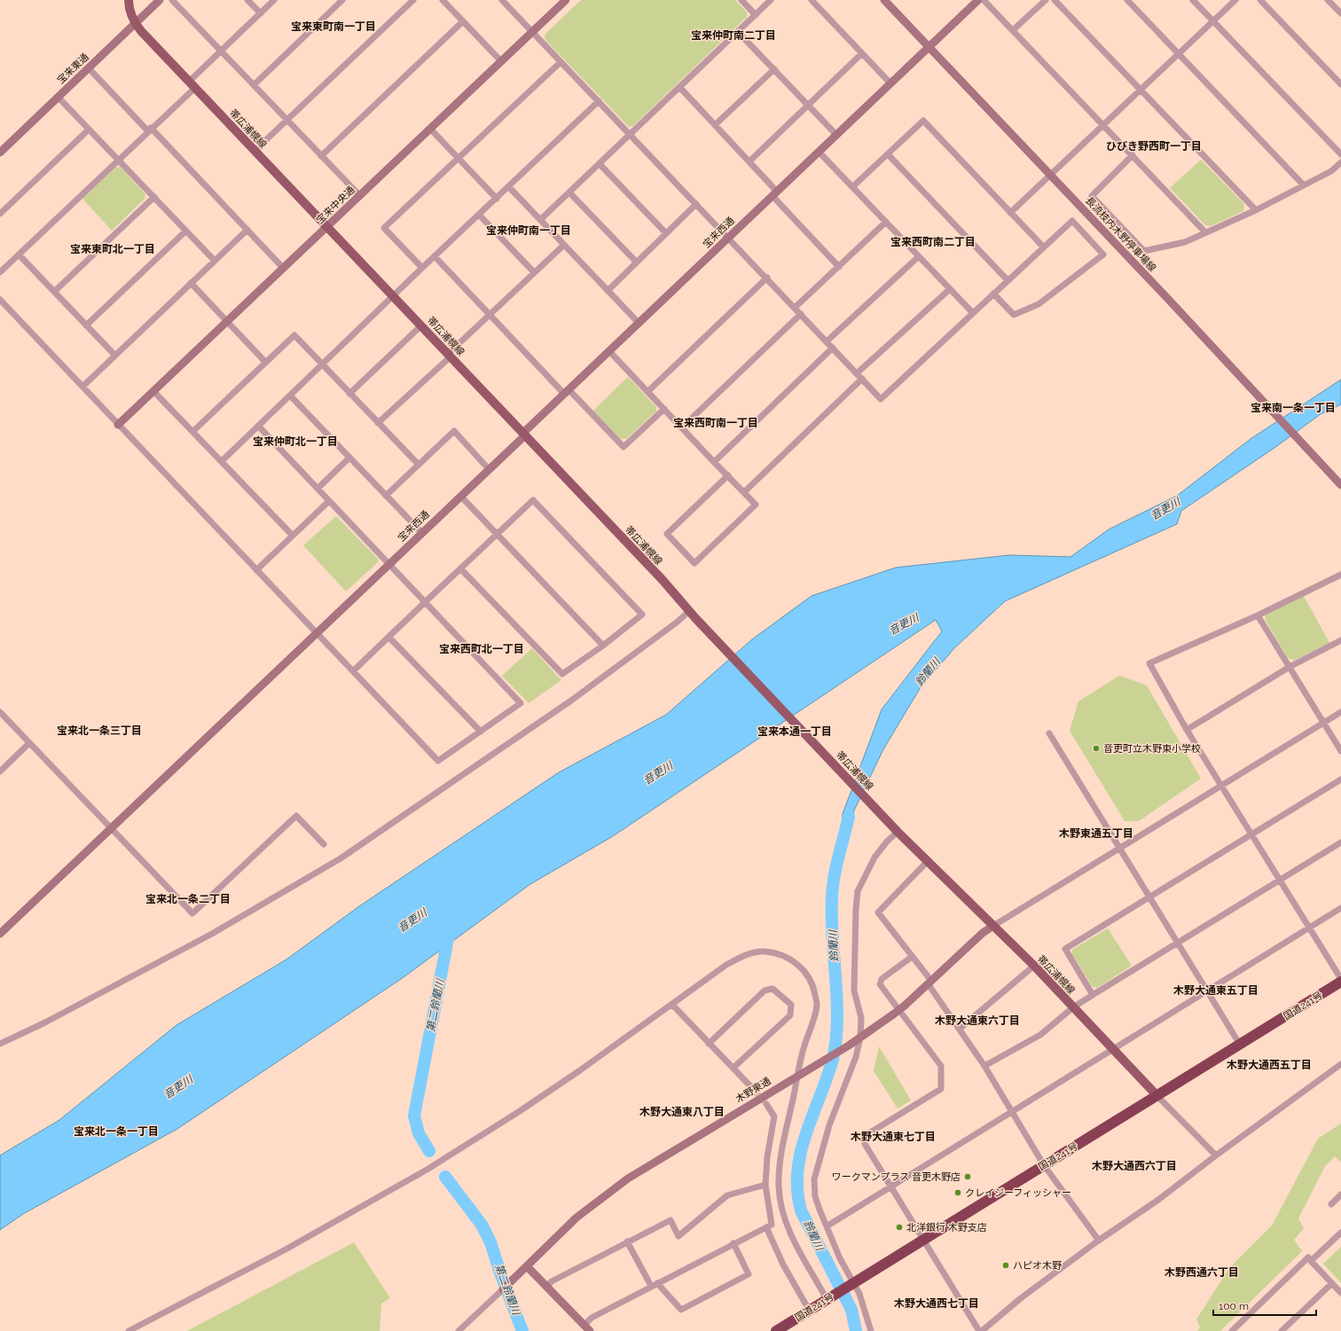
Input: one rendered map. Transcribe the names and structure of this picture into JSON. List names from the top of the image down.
{
  "streets": {
    "highway": ["国道241号"],
    "main road": ["帯広浦幌線"],
    "street": [
      "宝来東通",
      "宝来中央通",
      "宝来西通",
      "長流枝内木野停車場線",
      "木野東通"
    ]
  },
  "crossings": [
    ["宝来東通", "帯広浦幌線"],
    ["帯広浦幌線", "宝来中央通"],
    ["帯広浦幌線", "宝来西通"],
    ["帯広浦幌線", "国道241号"],
    ["帯広浦幌線", "木野東通"],
    ["宝来西通", "長流枝内木野停車場線"]
  ],
  "districts": [
    "宝来東町南一丁目",
    "宝来仲町南二丁目",
    "ひびき野西町一丁目",
    "宝来仲町南一丁目",
    "宝来西町南二丁目",
    "宝来東町北一丁目",
    "宝来南一条一丁目",
    "宝来西町南一丁目",
    "宝来仲町北一丁目",
    "宝来西町北一丁目",
    "宝来北一条三丁目",
    "宝来本通一丁目",
    "木野東通五丁目",
    "宝来北一条二丁目",
    "木野大通東五丁目",
    "木野大通東六丁目",
    "木野大通西五丁目",
    "木野大通東八丁目",
    "宝来北一条一丁目",
    "木野大通東七丁目",
    "木野大通西六丁目",
    "木野西通六丁目",
    "木野大通西七丁目"
  ],
  "water": ["音更川", "鈴蘭川", "第二鈴蘭川"],
  "places": [
    "音更町立木野東小学校",
    "ワークマンプラス 音更木野店",
    "クレイジーフィッシャー",
    "北洋銀行 木野支店",
    "ハピオ木野"
  ],
  "scale_bar": "100 m"
}
